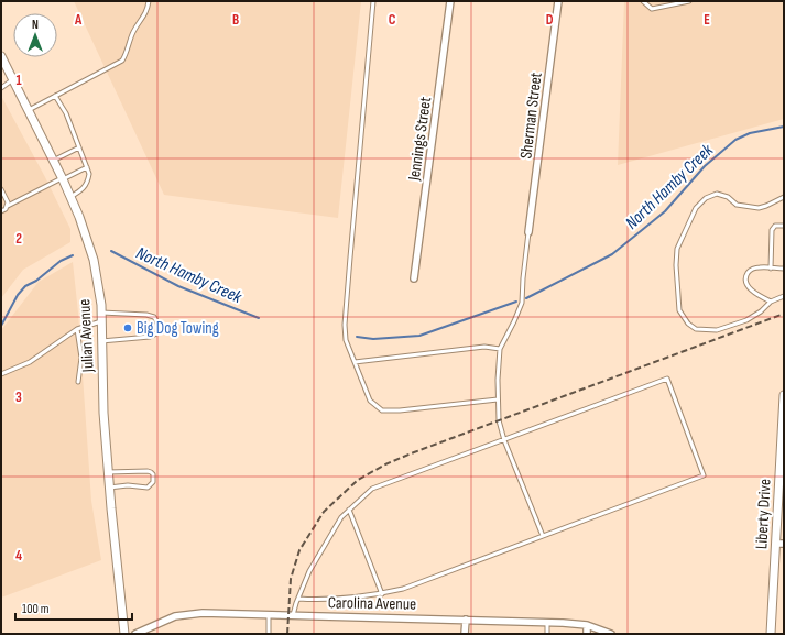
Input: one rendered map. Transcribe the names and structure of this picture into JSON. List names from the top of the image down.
{
  "streets": {
    "street": [
      "Sherman Street",
      "Jennings Street",
      "Julian Avenue",
      "Liberty Drive",
      "Carolina Avenue"
    ]
  },
  "water": ["North Hamby Creek"],
  "places": ["Big Dog Towing"],
  "scale_bar": "100 m",
  "north": "top",
  "grid": {
    "columns": [
      "A",
      "B",
      "C",
      "D",
      "E"
    ],
    "rows": [
      "1",
      "2",
      "3",
      "4"
    ]
  }
}
